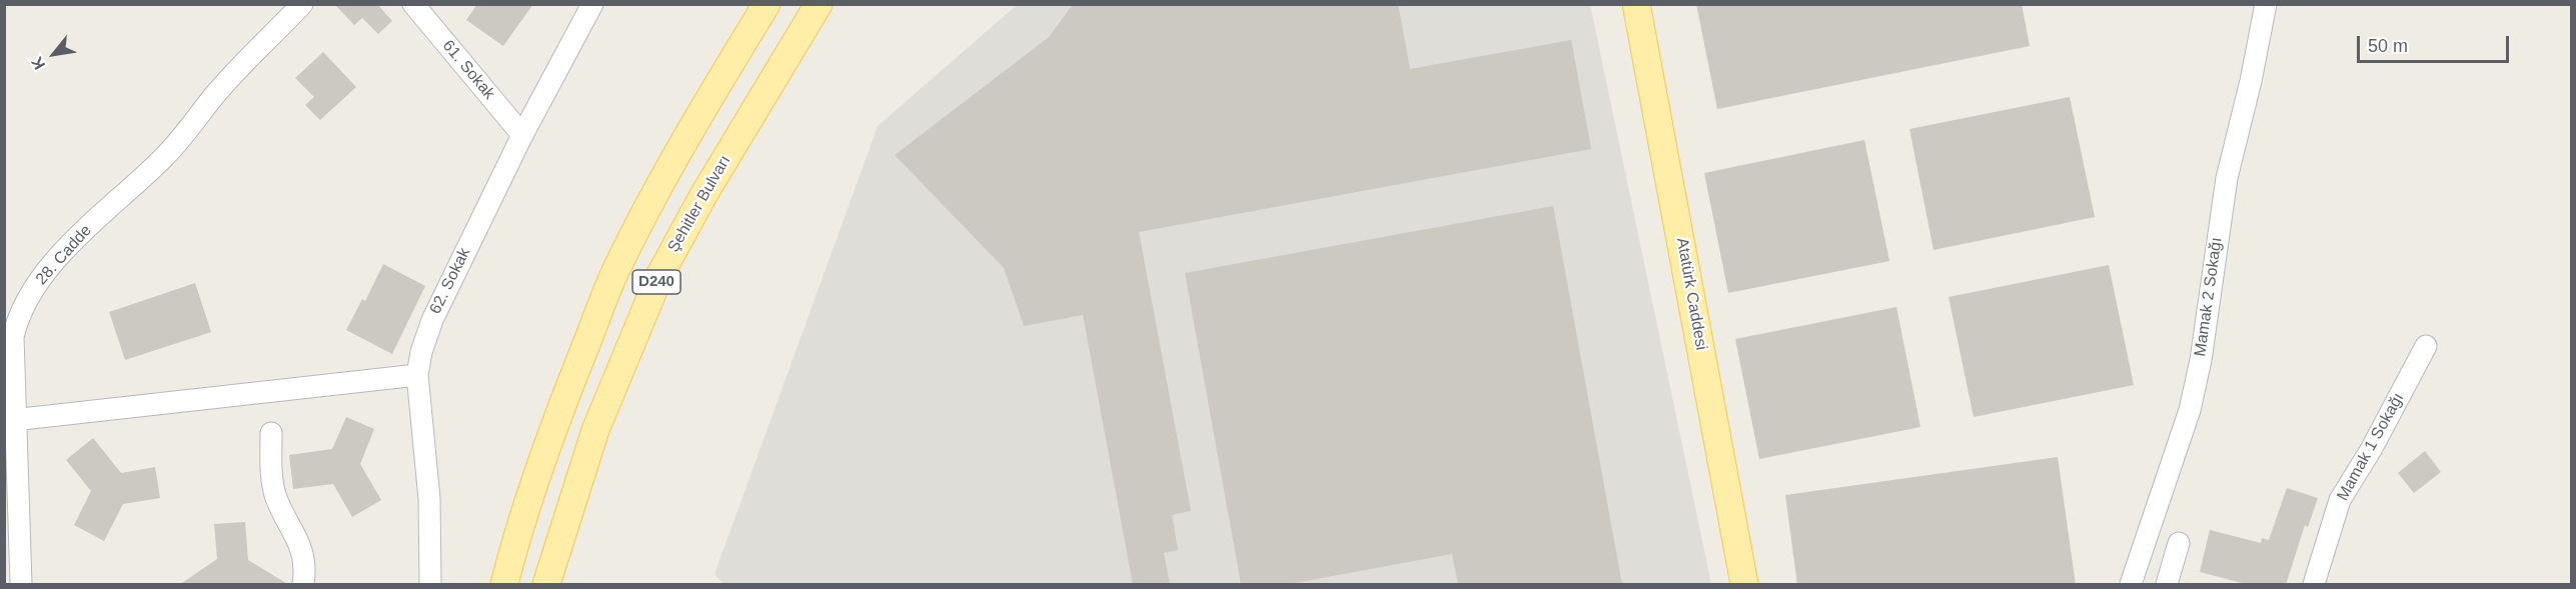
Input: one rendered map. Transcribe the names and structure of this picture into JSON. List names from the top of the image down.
{
  "streets": {
    "main road": ["Şehitler Bulvarı", "D240", "Atatürk Caddesi"],
    "street": [
      "61. Sokak",
      "28. Cadde",
      "62. Sokak",
      "Mamak 2 Sokağı",
      "Mamak 1 Sokağı"
    ]
  },
  "crossings": [
    ["61. Sokak", "62. Sokak"]
  ],
  "scale_bar": "50 m",
  "north": "bottom left"
}
